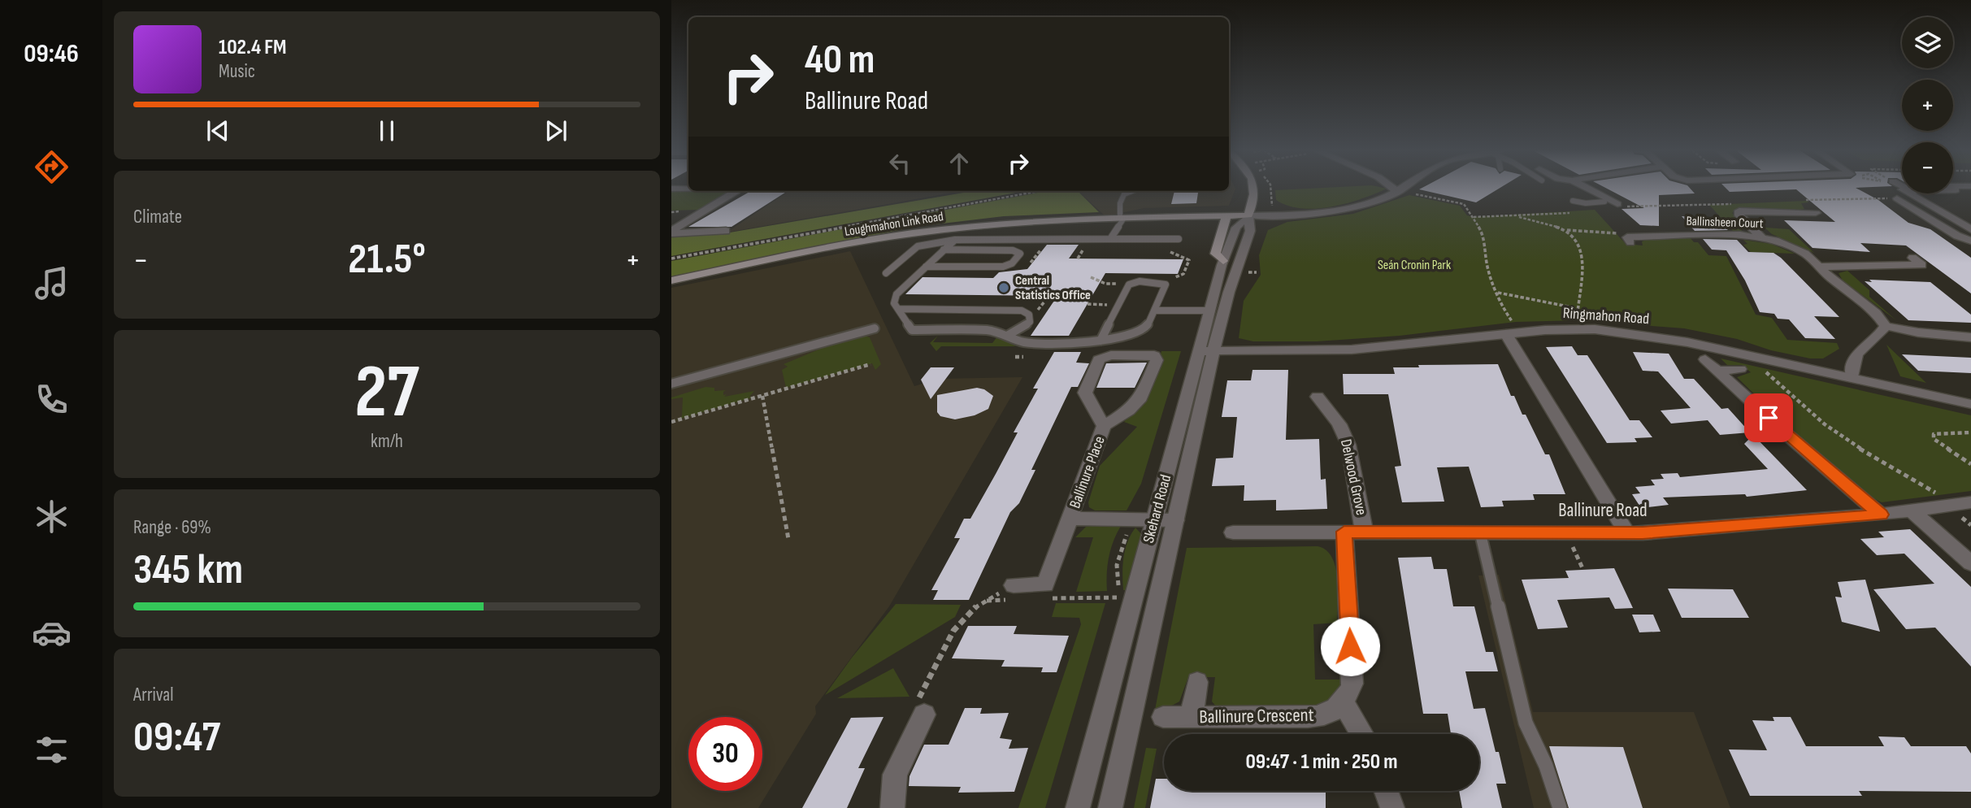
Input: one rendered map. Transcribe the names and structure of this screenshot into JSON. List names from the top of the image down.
{
  "streets": {
    "main road": ["Loughmahon Link Road", "Skehard Road"],
    "street": [
      "Ballinsheen Court",
      "Ringmahon Road",
      "Ballinure Place",
      "Delwood Grove",
      "Ballinure Road",
      "Ballinure Crescent"
    ]
  },
  "crossings": [
    ["Loughmahon Link Road", "Skehard Road"],
    ["Ringmahon Road", "Skehard Road"],
    ["Ballinure Place", "Skehard Road"],
    ["Delwood Grove", "Ballinure Road"]
  ],
  "parks": ["Seán Cronin Park"],
  "places": ["Central Statistics Office"],
  "page": {
    "tabs": "09:46",
    "map_buttons": ["+", "−"],
    "turn": ["40 m", "Ballinure Road"],
    "song": ["102.4 FM", "Music"],
    "tile": [
      "Climate",
      ["27", "km/h"],
      ["Range · 69%", "345 km"],
      ["Arrival", "09:47"]
    ],
    "heat": ["−", "21.5°", "+"],
    "limit": "30",
    "trip": "09:47 · 1 min · 250 m"
  }
}
